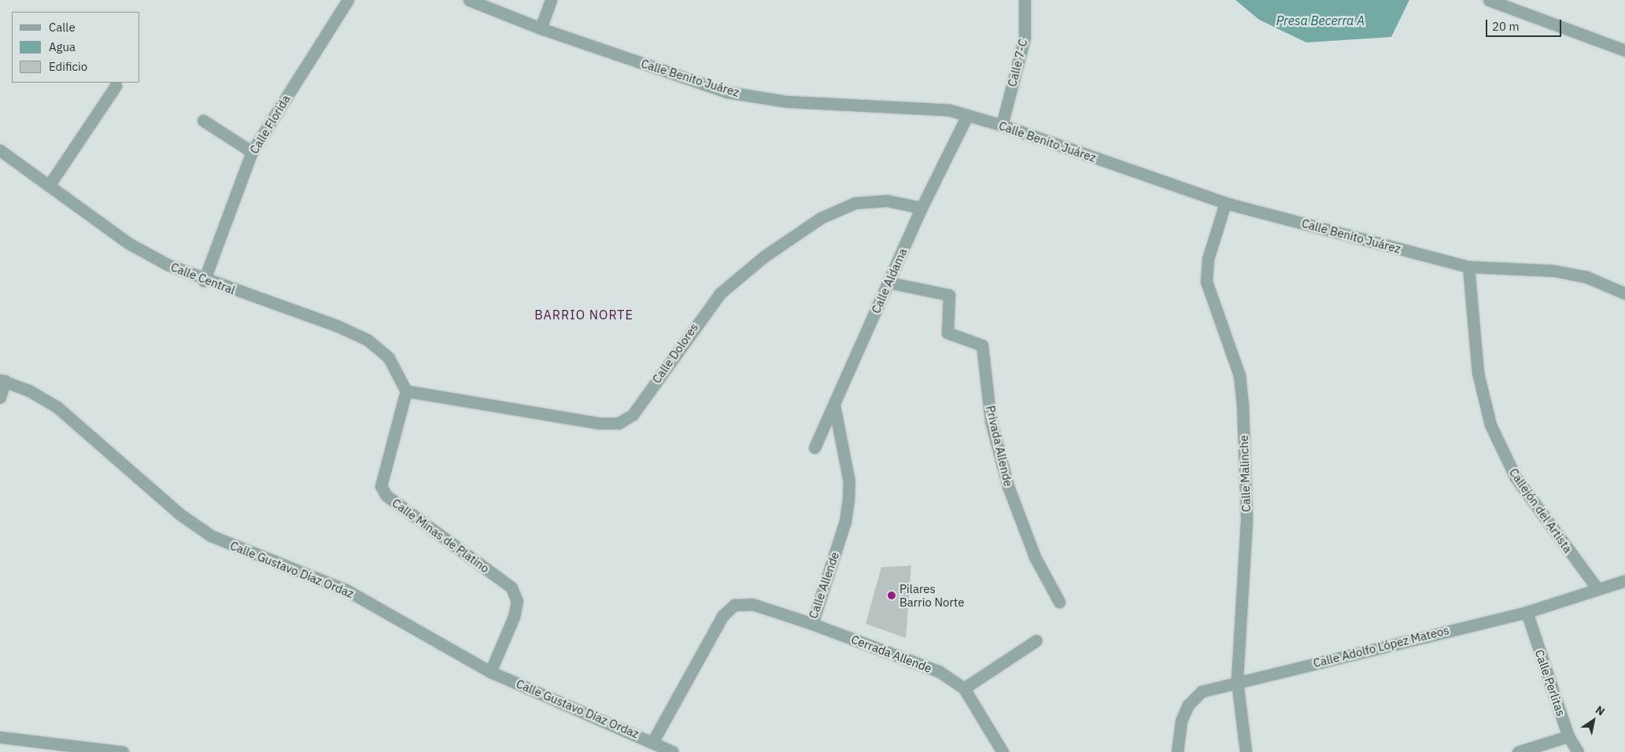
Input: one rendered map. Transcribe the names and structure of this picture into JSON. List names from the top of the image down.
{
  "streets": {
    "street": [
      "Calle 7-C",
      "Calle Benito Juárez",
      "Calle Florida",
      "Calle Central",
      "Calle Aldama",
      "Calle Dolores",
      "Privada Allende",
      "Calle Malinche",
      "Callejón del Artista",
      "Calle Minas de Platino",
      "Calle Gustavo Díaz Ordaz",
      "Calle Allende",
      "Calle Adolfo López Mateos",
      "Cerrada Allende",
      "Calle Perlitas"
    ]
  },
  "crossings": [
    ["Calle 7-C", "Calle Benito Juárez"],
    ["Calle Benito Juárez", "Calle Aldama"],
    ["Calle Benito Juárez", "Calle Malinche"],
    ["Calle Benito Juárez", "Callejón del Artista"],
    ["Calle Florida", "Calle Central"],
    ["Calle Central", "Calle Dolores"],
    ["Calle Central", "Calle Minas de Platino"],
    ["Calle Aldama", "Calle Dolores"],
    ["Calle Aldama", "Privada Allende"],
    ["Calle Aldama", "Calle Allende"],
    ["Calle Dolores", "Calle Minas de Platino"],
    ["Calle Malinche", "Calle Adolfo López Mateos"],
    ["Callejón del Artista", "Calle Adolfo López Mateos"],
    ["Calle Minas de Platino", "Calle Gustavo Díaz Ordaz"],
    ["Calle Gustavo Díaz Ordaz", "Calle Allende"],
    ["Calle Allende", "Cerrada Allende"],
    ["Calle Adolfo López Mateos", "Calle Perlitas"]
  ],
  "districts": ["BARRIO NORTE"],
  "water": ["Presa Becerra A"],
  "places": ["Pilares Barrio Norte"],
  "legend": ["Calle", "Agua", "Edificio"],
  "scale_bar": "20 m",
  "north": "top right"
}
